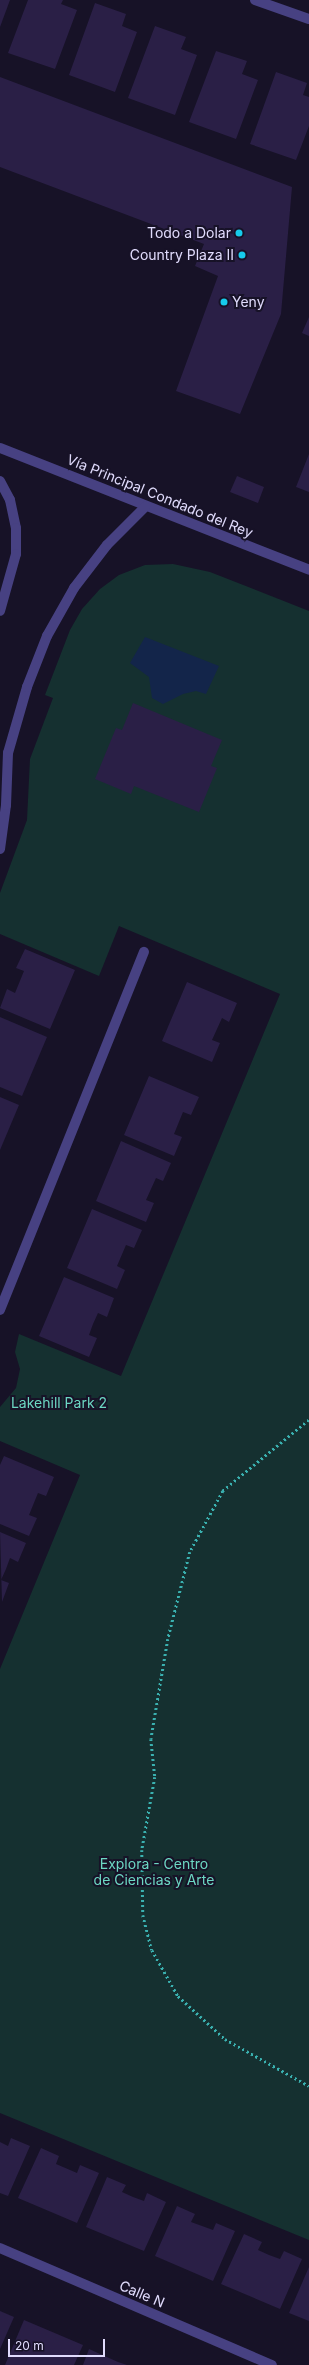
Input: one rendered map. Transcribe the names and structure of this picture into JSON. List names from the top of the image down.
{
  "streets": {
    "street": ["Vía Principal Condado del Rey", "Calle N"]
  },
  "parks": ["Lakehill Park 2", "Explora - Centro de Ciencias y Arte"],
  "places": ["Todo a Dolar", "Country Plaza II", "Yeny"],
  "scale_bar": "20 m"
}
